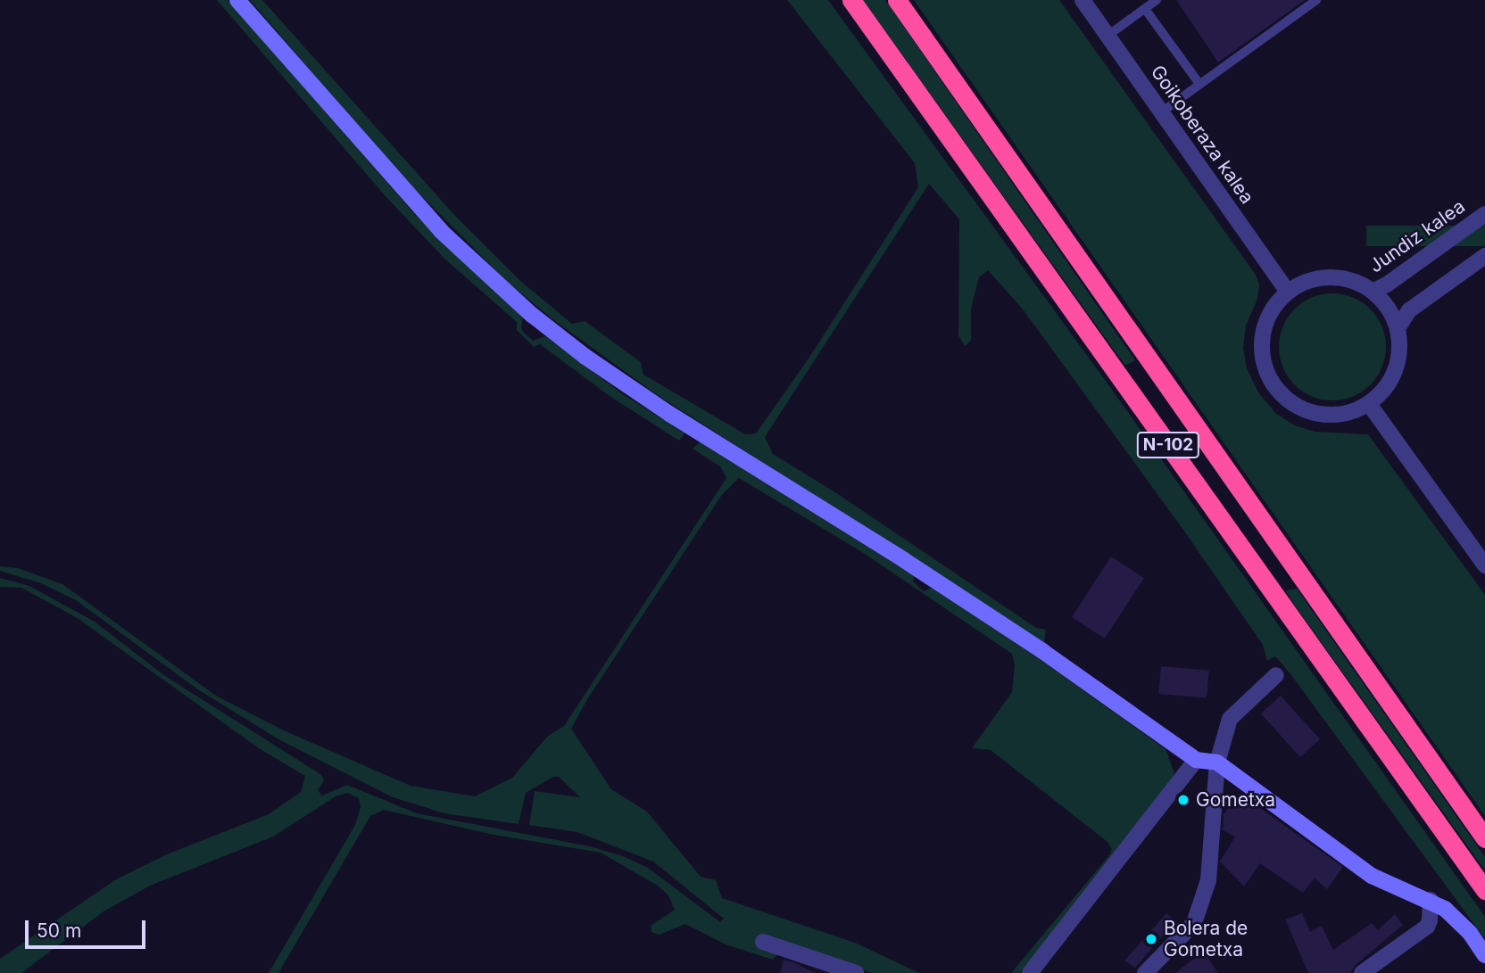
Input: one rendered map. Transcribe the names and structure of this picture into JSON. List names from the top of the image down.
{
  "streets": {
    "highway": ["N-102"],
    "street": ["Goikoberaza kalea", "Jundiz kalea"]
  },
  "crossings": [
    ["Goikoberaza kalea", "Jundiz kalea"]
  ],
  "places": ["Gometxa", "Bolera de Gometxa"],
  "scale_bar": "50 m"
}
